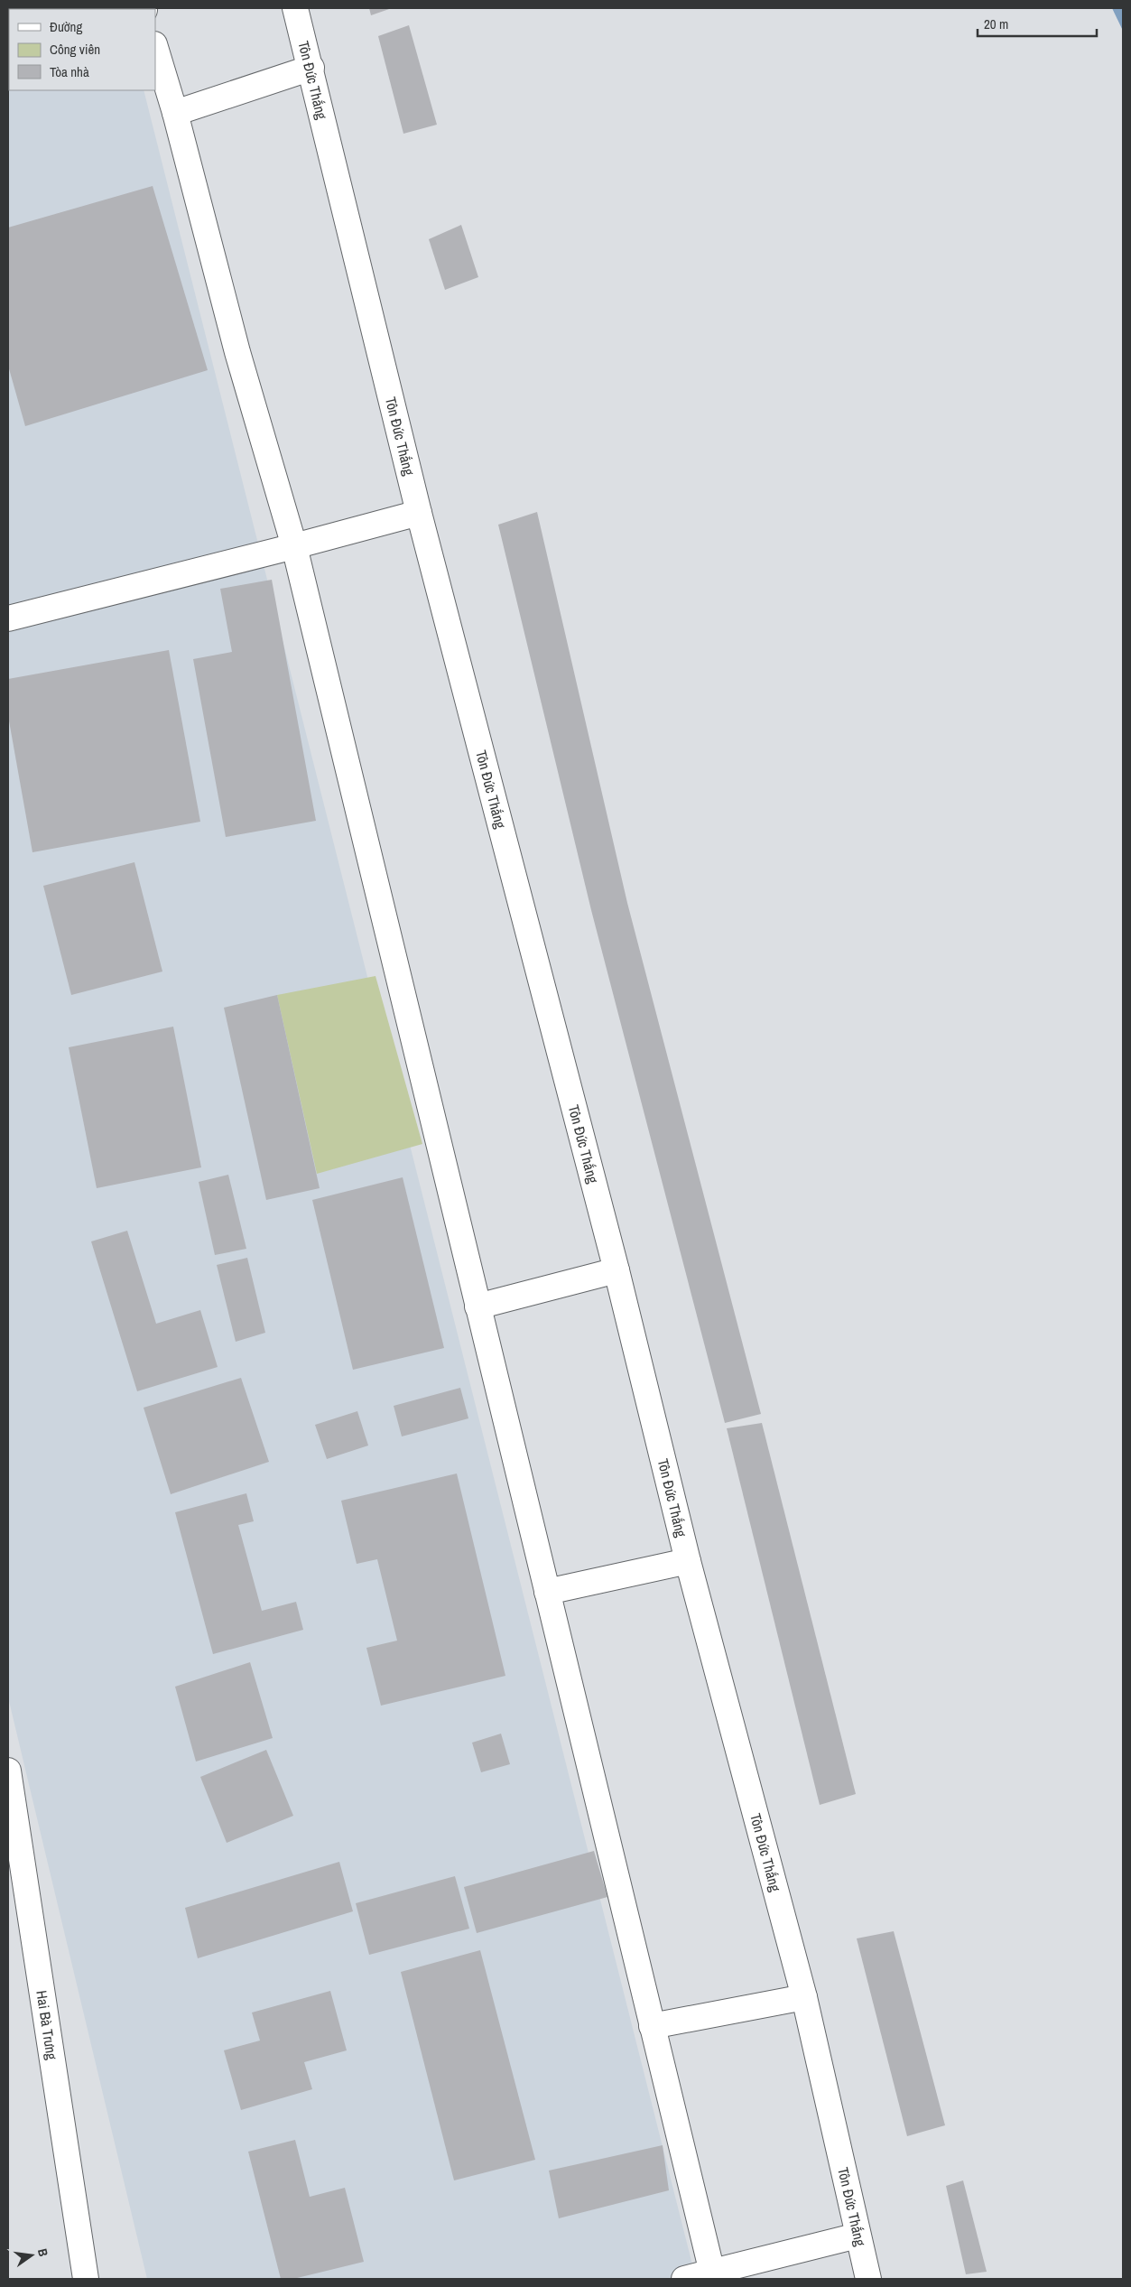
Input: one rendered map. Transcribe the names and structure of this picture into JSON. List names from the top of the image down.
{
  "streets": {
    "street": ["Tôn Đức Thắng", "Hai Bà Trưng"]
  },
  "legend": ["Đường", "Công viên", "Tòa nhà"],
  "scale_bar": "20 m",
  "north": "right"
}
